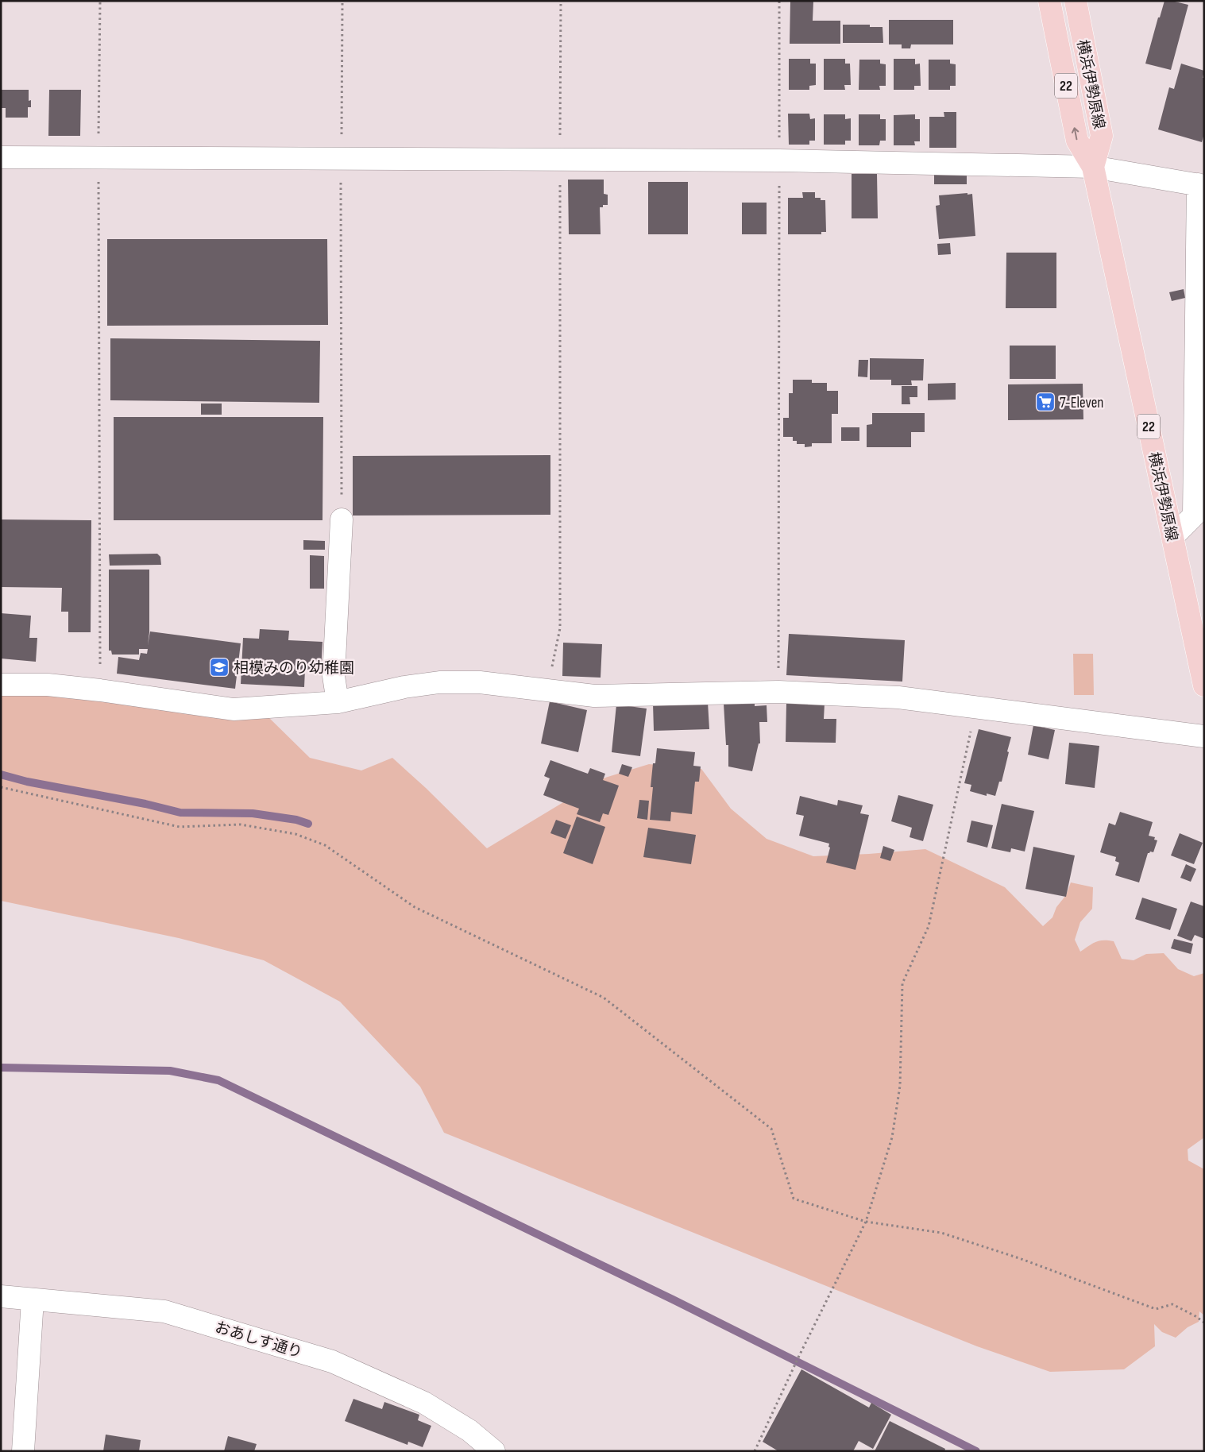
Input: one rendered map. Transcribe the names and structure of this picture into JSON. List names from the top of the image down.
{
  "streets": {
    "main road": ["横浜伊勢原線", "22"],
    "street": ["おあしす通り"]
  },
  "places": {
    "supermarket": ["7-Eleven"],
    "school or university": ["相模みのり幼稚園"]
  }
}
